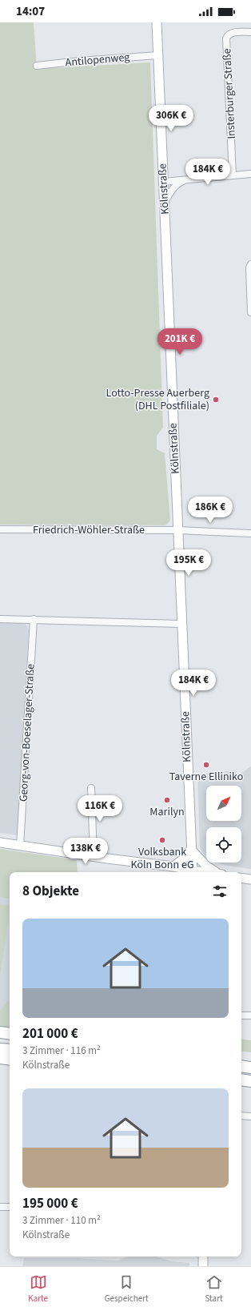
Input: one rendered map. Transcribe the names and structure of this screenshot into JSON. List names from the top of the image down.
{
  "streets": {
    "main road": ["Kölnstraße"],
    "street": [
      "Antilopenweg",
      "Insterburger Straße",
      "Friedrich-Wöhler-Straße",
      "Georg-von-Boeselager-Straße"
    ]
  },
  "crossings": [
    ["Antilopenweg", "Kölnstraße"],
    ["Kölnstraße", "Friedrich-Wöhler-Straße"]
  ],
  "places": [
    "Lotto-Presse Auerberg (DHL Postfiliale)",
    "Taverne Elliniko",
    "Marilyn",
    "Volksbank Köln Bonn eG"
  ],
  "north": "top right",
  "page": {
    "status": "14:07",
    "price": [
      "306K €",
      "184K €",
      "201K €",
      "186K €",
      "195K €",
      "184K €",
      "116K €",
      "138K €"
    ],
    "heading": "8 Objekte",
    "list": [
      {
        "name": "201 000 €",
        "note": "3 Zimmer · 116 m² · Kölnstraße"
      },
      {
        "name": "195 000 €",
        "note": "3 Zimmer · 110 m² · Kölnstraße"
      }
    ],
    "tabs": ["Karte", "Gespeichert", "Start"]
  }
}
